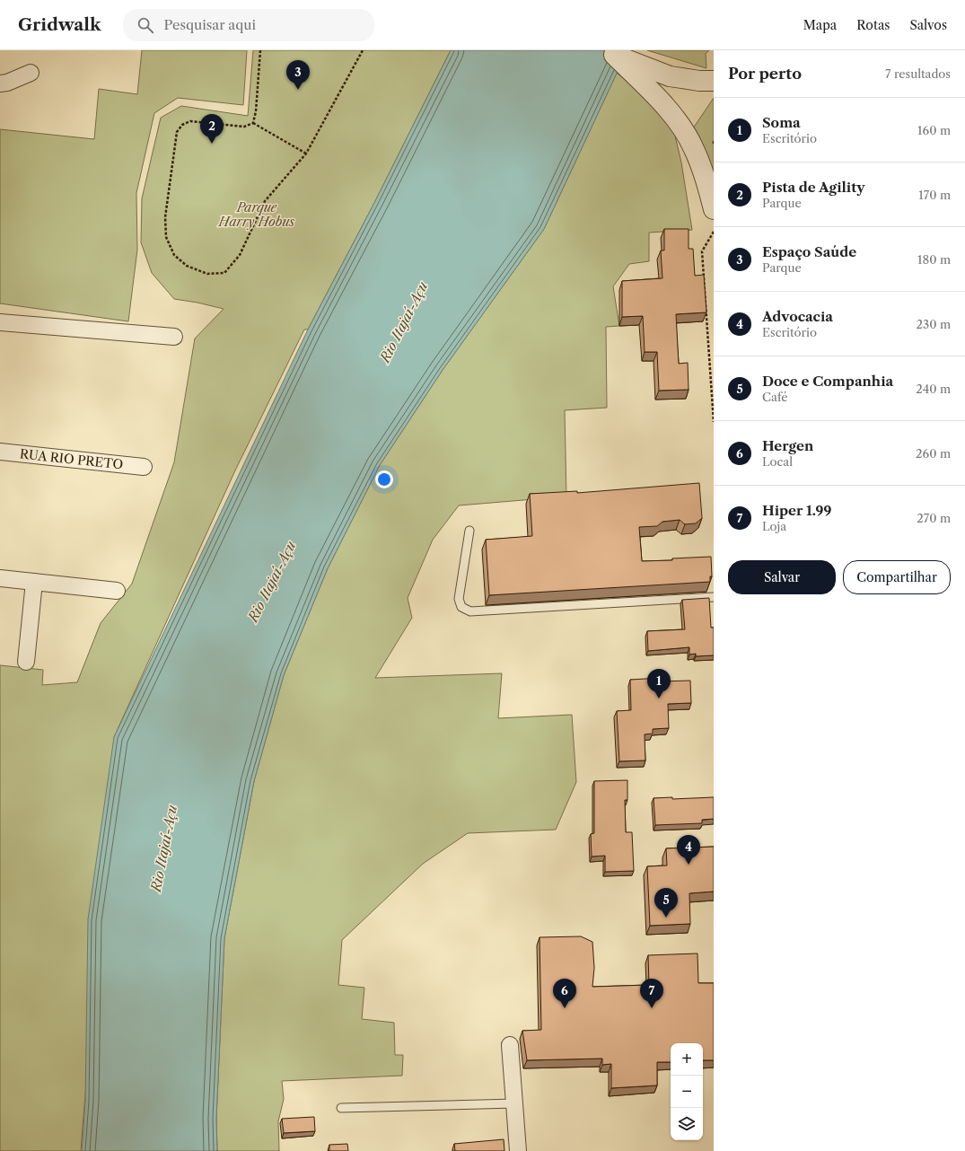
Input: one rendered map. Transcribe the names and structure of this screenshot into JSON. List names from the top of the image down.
{
  "streets": {
    "street": ["RUA RIO PRETO"]
  },
  "water": ["Rio Itajaí-Açu"],
  "parks": ["Parque Harry Hobus"],
  "page": {
    "header": "Gridwalk",
    "search": "Pesquisar aqui",
    "nav": ["Mapa", "Rotas", "Salvos"],
    "heading": ["Por perto", "7 resultados"],
    "pins": [
      "3",
      "2",
      "1",
      "4",
      "5",
      "6",
      "7"
    ],
    "list": [
      {
        "mark": "1",
        "name": "Soma",
        "note": "Escritório",
        "value": "160 m"
      },
      {
        "mark": "2",
        "name": "Pista de Agility",
        "note": "Parque",
        "value": "170 m"
      },
      {
        "mark": "3",
        "name": "Espaço Saúde",
        "note": "Parque",
        "value": "180 m"
      },
      {
        "mark": "4",
        "name": "Advocacia",
        "note": "Escritório",
        "value": "230 m"
      },
      {
        "mark": "5",
        "name": "Doce e Companhia",
        "note": "Café",
        "value": "240 m"
      },
      {
        "mark": "6",
        "name": "Hergen",
        "note": "Local",
        "value": "260 m"
      },
      {
        "mark": "7",
        "name": "Hiper 1.99",
        "note": "Loja",
        "value": "270 m"
      }
    ],
    "buttons": ["Salvar", "Compartilhar"],
    "map_buttons": ["+", "−"]
  }
}
